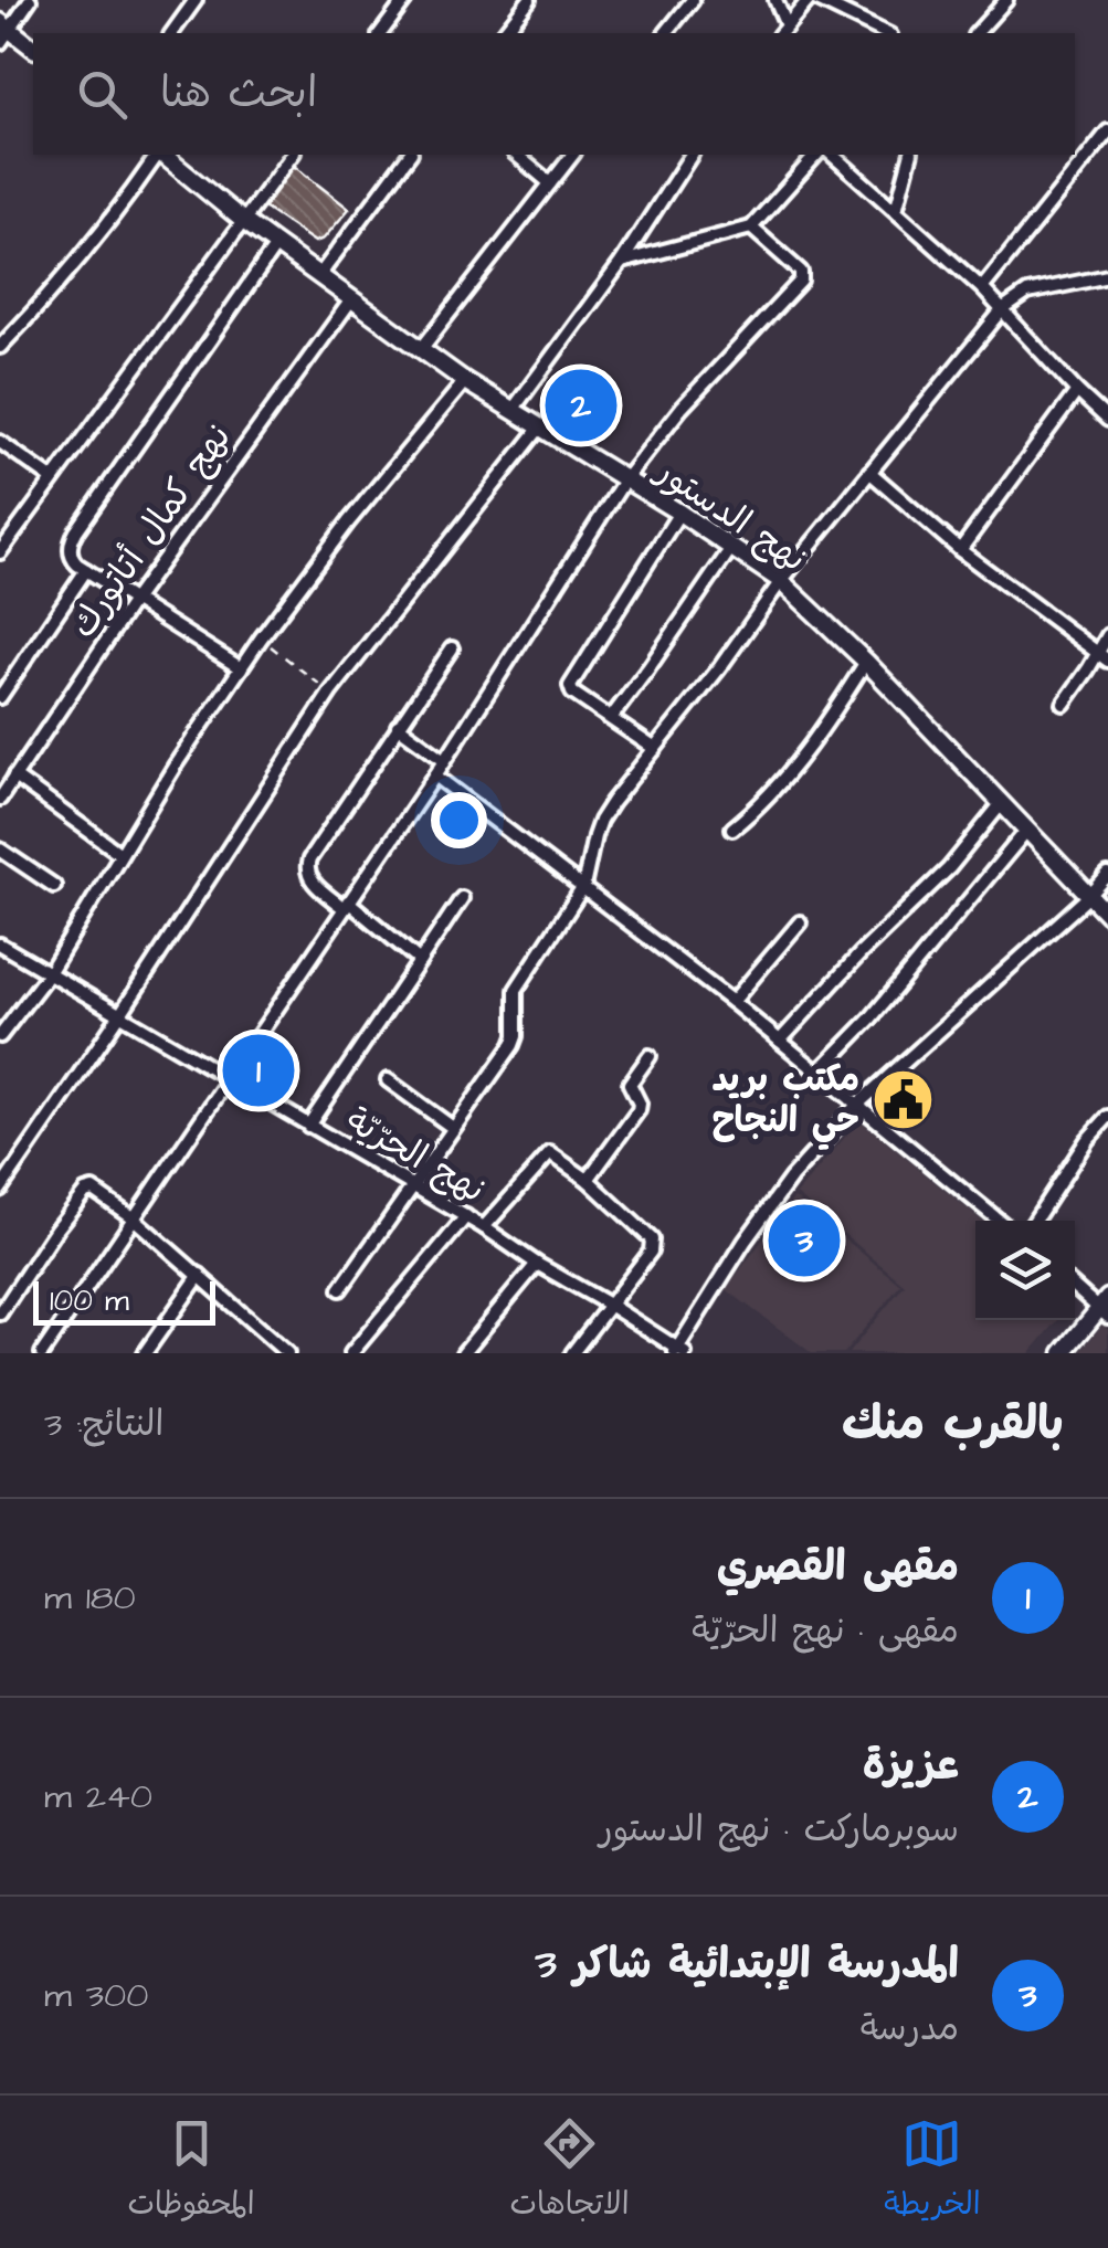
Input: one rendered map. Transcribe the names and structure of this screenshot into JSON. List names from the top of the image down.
{
  "streets": {
    "street": ["نهج الدستور", "نهج كمال أتاتورك", "نهج الحرّيّة"]
  },
  "crossings": [
    ["نهج الدستور", "نهج كمال أتاتورك"]
  ],
  "places": {
    "public building": ["مكتب بريد حي النجاح"]
  },
  "scale_bar": "100 m",
  "page": {
    "search": "ابحث هنا",
    "pins": ["2", "1", "3"],
    "scale": "100 m",
    "heading": ["بالقرب منك", "النتائج: 3"],
    "list": [
      {
        "mark": "1",
        "name": "مقهى القصري",
        "note": "مقهى · نهج الحرّيّة",
        "value": "180 m"
      },
      {
        "mark": "2",
        "name": "عزيزة",
        "note": "سوبرماركت · نهج الدستور",
        "value": "240 m"
      },
      {
        "mark": "3",
        "name": "المدرسة الإبتدائية شاكر 3",
        "note": "مدرسة",
        "value": "300 m"
      }
    ],
    "nav": ["الخريطة", "الاتجاهات", "المحفوظات"]
  }
}
